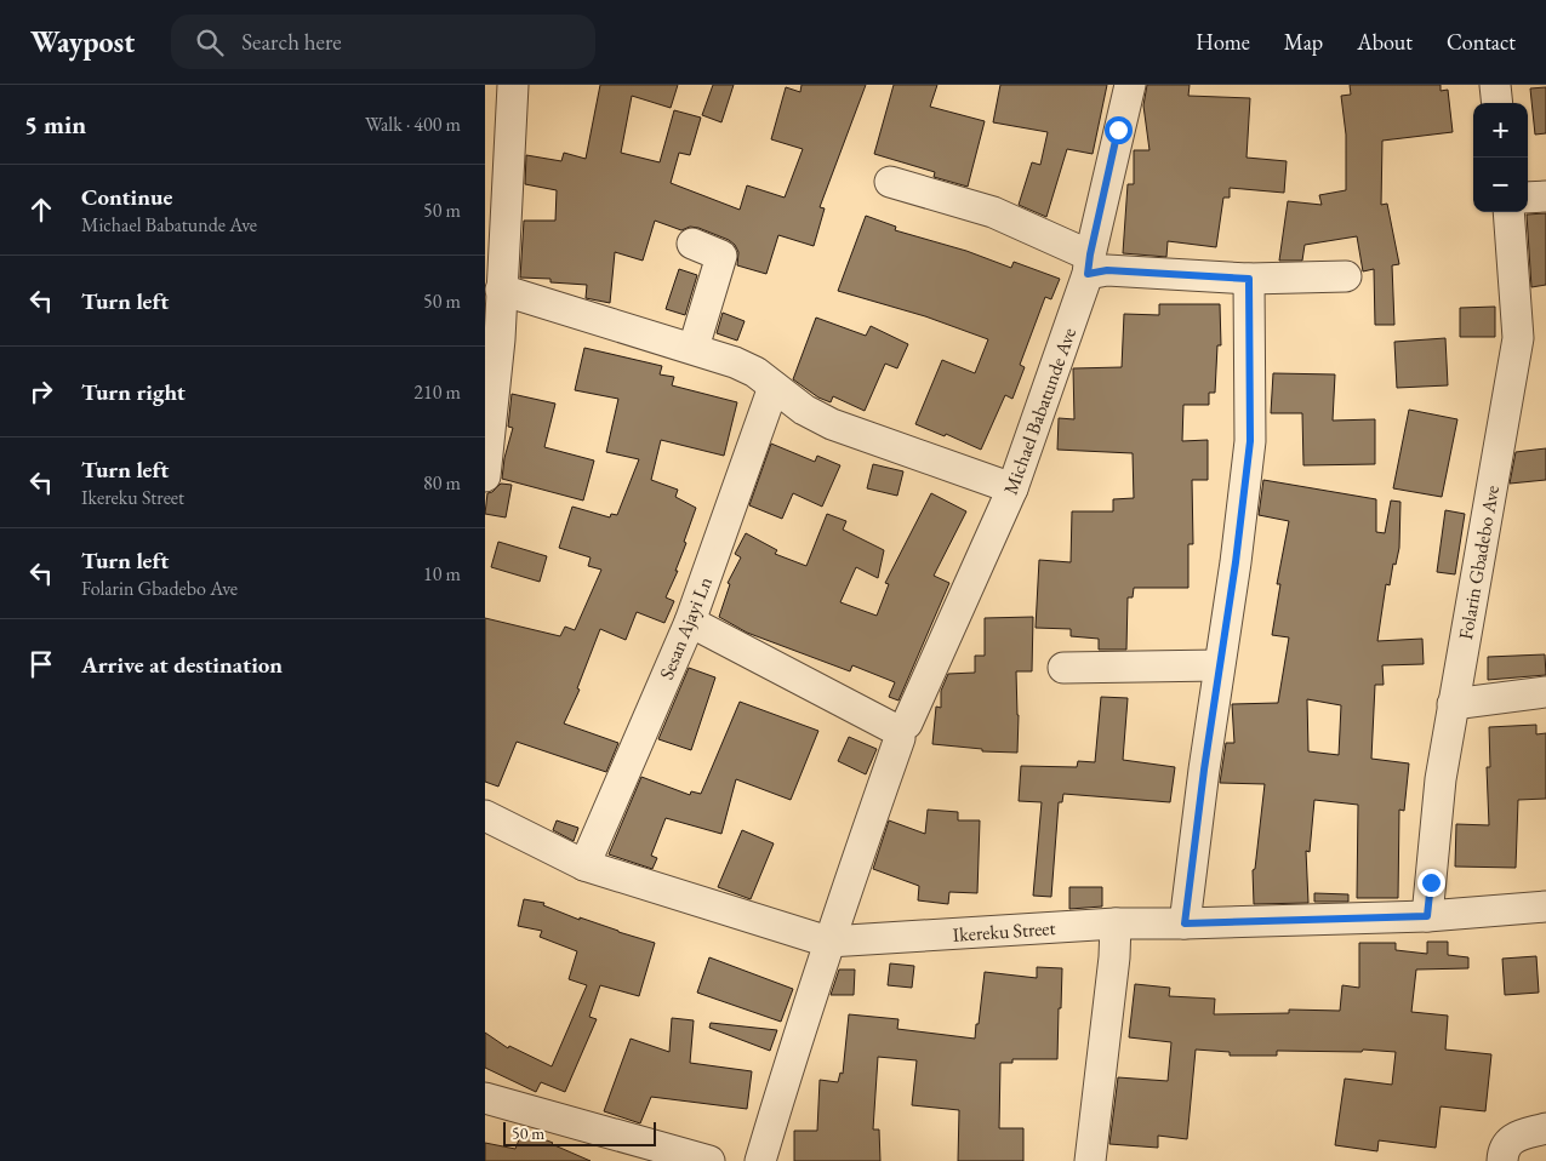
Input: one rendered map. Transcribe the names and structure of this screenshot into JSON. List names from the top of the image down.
{
  "streets": {
    "street": [
      "Michael Babatunde Ave",
      "Folarin Gbadebo Ave",
      "Sesan Ajayi Ln",
      "Ikereku Street"
    ]
  },
  "crossings": [
    ["Michael Babatunde Ave", "Ikereku Street"],
    ["Folarin Gbadebo Ave", "Ikereku Street"],
    ["Sesan Ajayi Ln", "Ikereku Street"]
  ],
  "scale_bar": "50 m",
  "page": {
    "header": "Waypost",
    "search": "Search here",
    "nav": [
      "Home",
      "Map",
      "About",
      "Contact"
    ],
    "heading": ["5 min", "Walk · 400 m"],
    "map_buttons": ["+", "−"],
    "list": [
      ["Continue", "Michael Babatunde Ave", "50 m"],
      ["Turn left", "50 m"],
      ["Turn right", "210 m"],
      ["Turn left", "Ikereku Street", "80 m"],
      ["Turn left", "Folarin Gbadebo Ave", "10 m"],
      "Arrive at destination"
    ],
    "scale": "50 m"
  }
}
